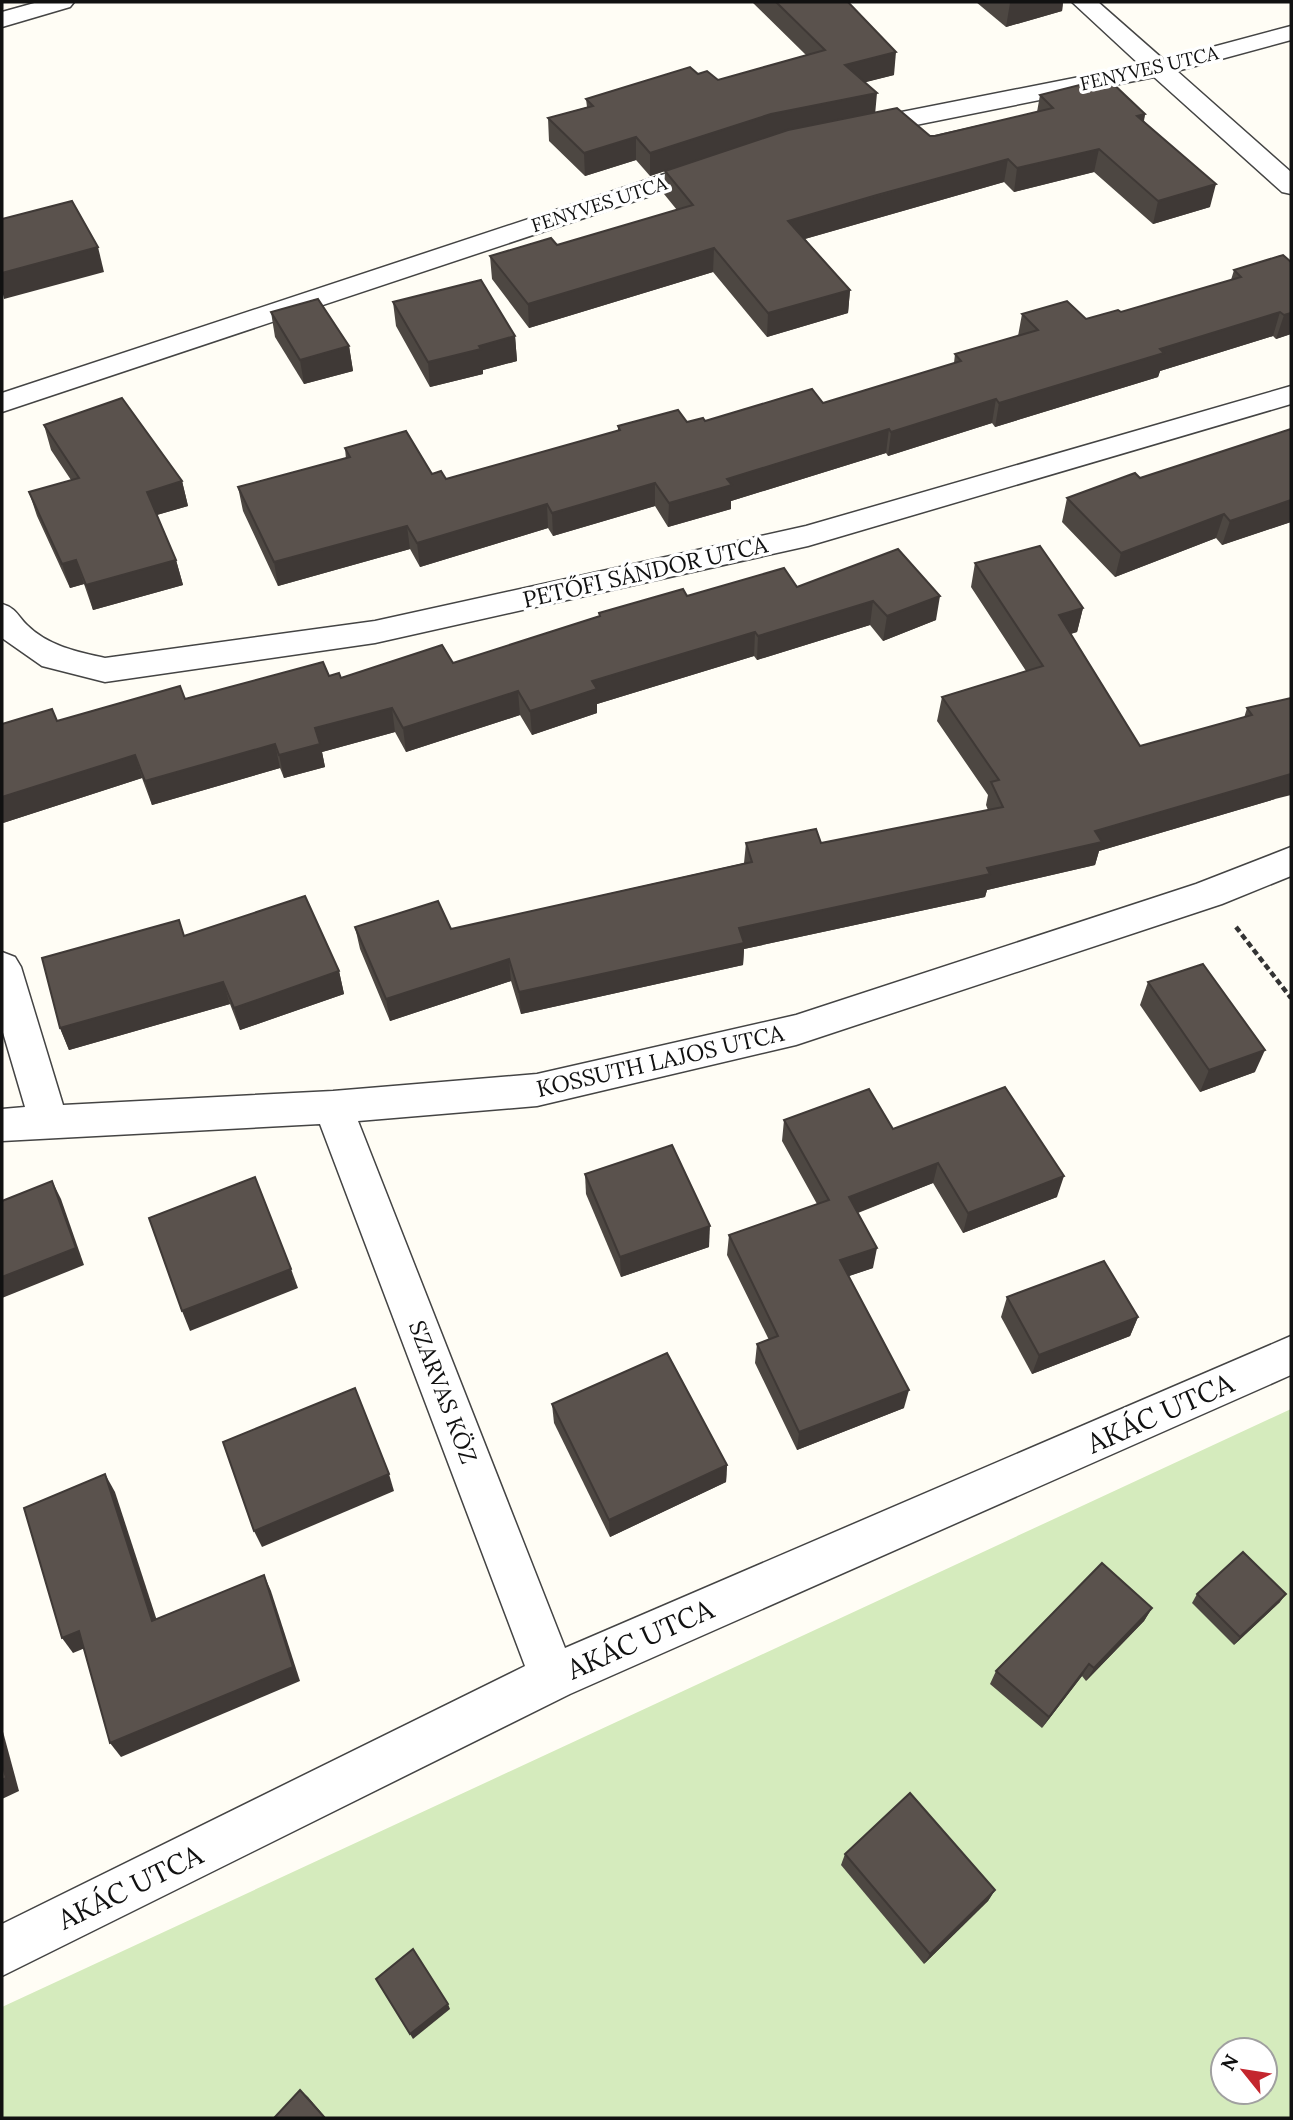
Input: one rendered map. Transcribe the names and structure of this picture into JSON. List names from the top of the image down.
{
  "streets": {
    "street": [
      "FENYVES UTCA",
      "PETŐFI SÁNDOR UTCA",
      "KOSSUTH LAJOS UTCA",
      "SZARVAS KÖZ",
      "AKÁC UTCA"
    ]
  },
  "crossings": [
    ["KOSSUTH LAJOS UTCA", "SZARVAS KÖZ"],
    ["SZARVAS KÖZ", "AKÁC UTCA"]
  ],
  "north": "top left"
}
